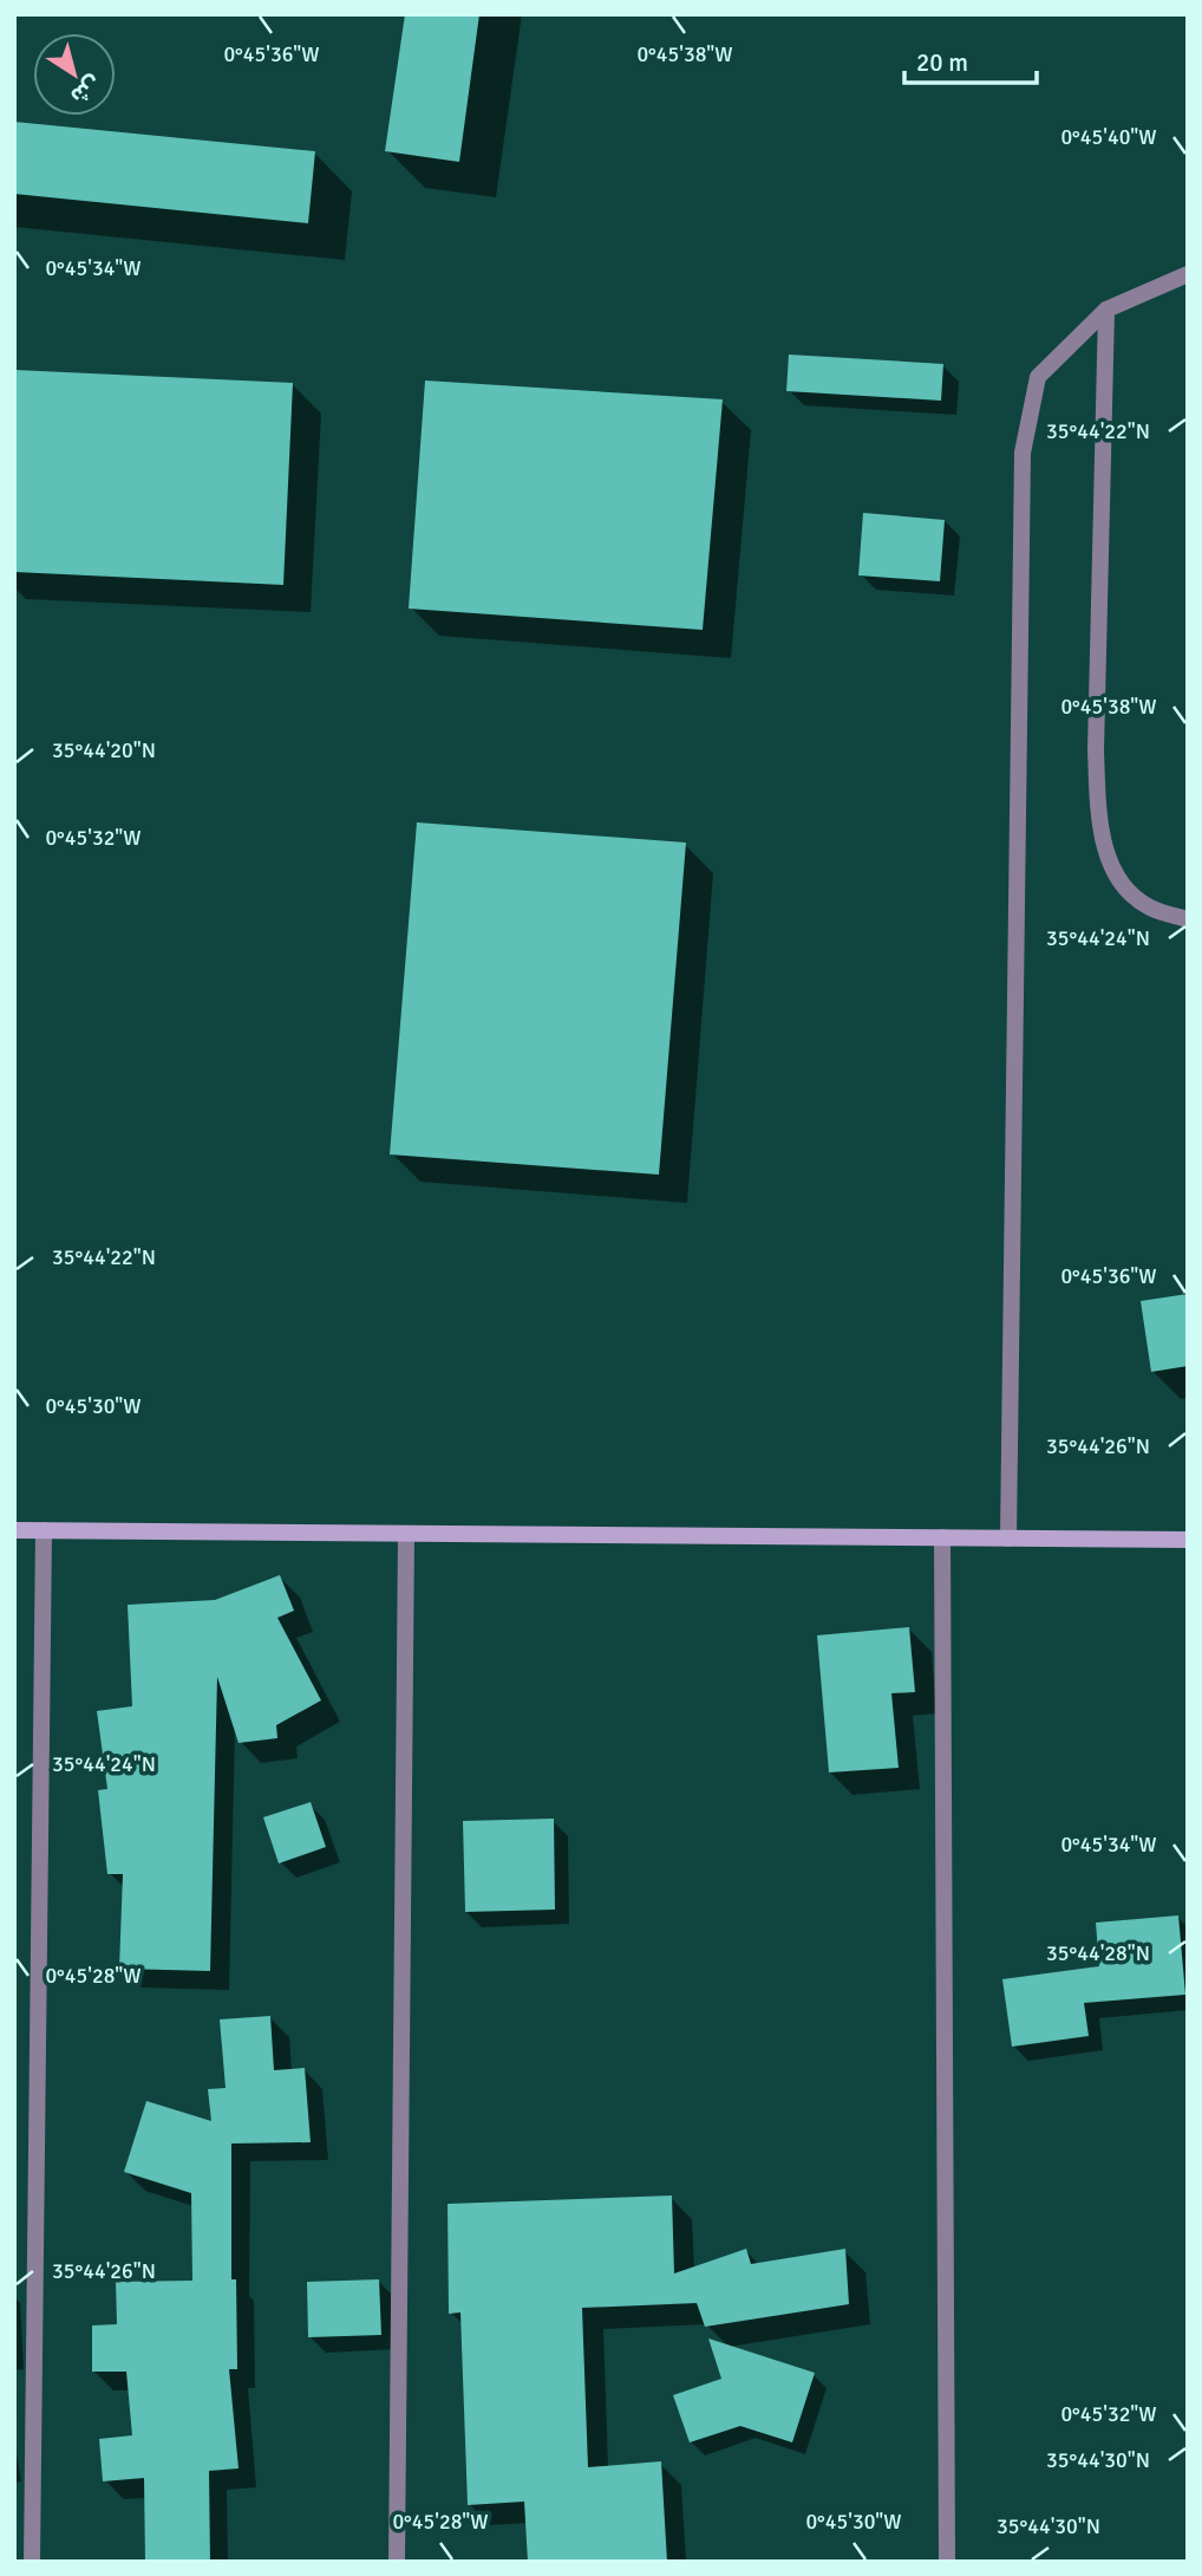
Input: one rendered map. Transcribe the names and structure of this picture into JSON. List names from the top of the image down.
{
  "scale_bar": "20 m",
  "north": "bottom right",
  "coordinates": [
    "0°45'36\"W",
    "0°45'38\"W",
    "0°45'40\"W",
    "0°45'34\"W",
    "35°44'22\"N",
    "35°44'20\"N",
    "0°45'32\"W",
    "35°44'24\"N",
    "0°45'30\"W",
    "35°44'26\"N",
    "35°44'28\"N",
    "0°45'28\"W",
    "35°44'30\"N"
  ]
}
